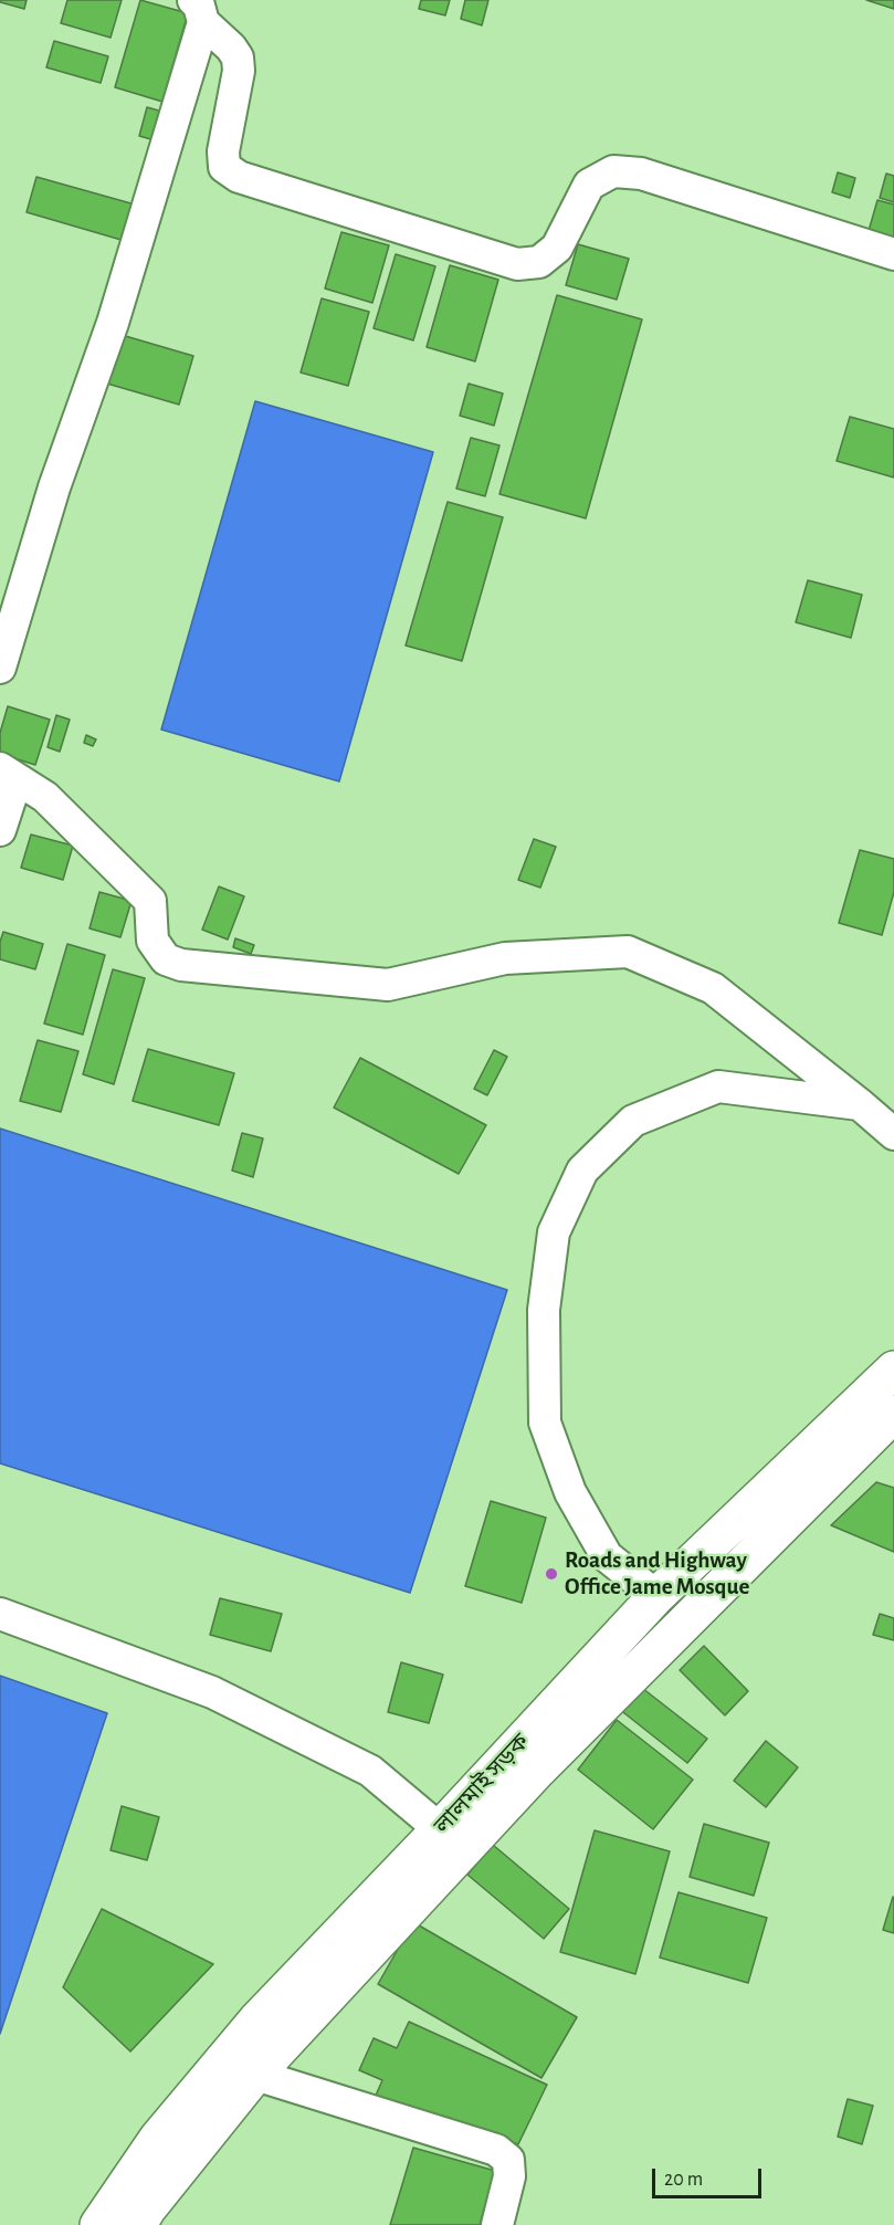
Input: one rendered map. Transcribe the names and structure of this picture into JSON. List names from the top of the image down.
{
  "streets": {
    "main road": ["লালমাই সড়ক"]
  },
  "places": ["Roads and Highway Office Jame Mosque"],
  "scale_bar": "20 m"
}
